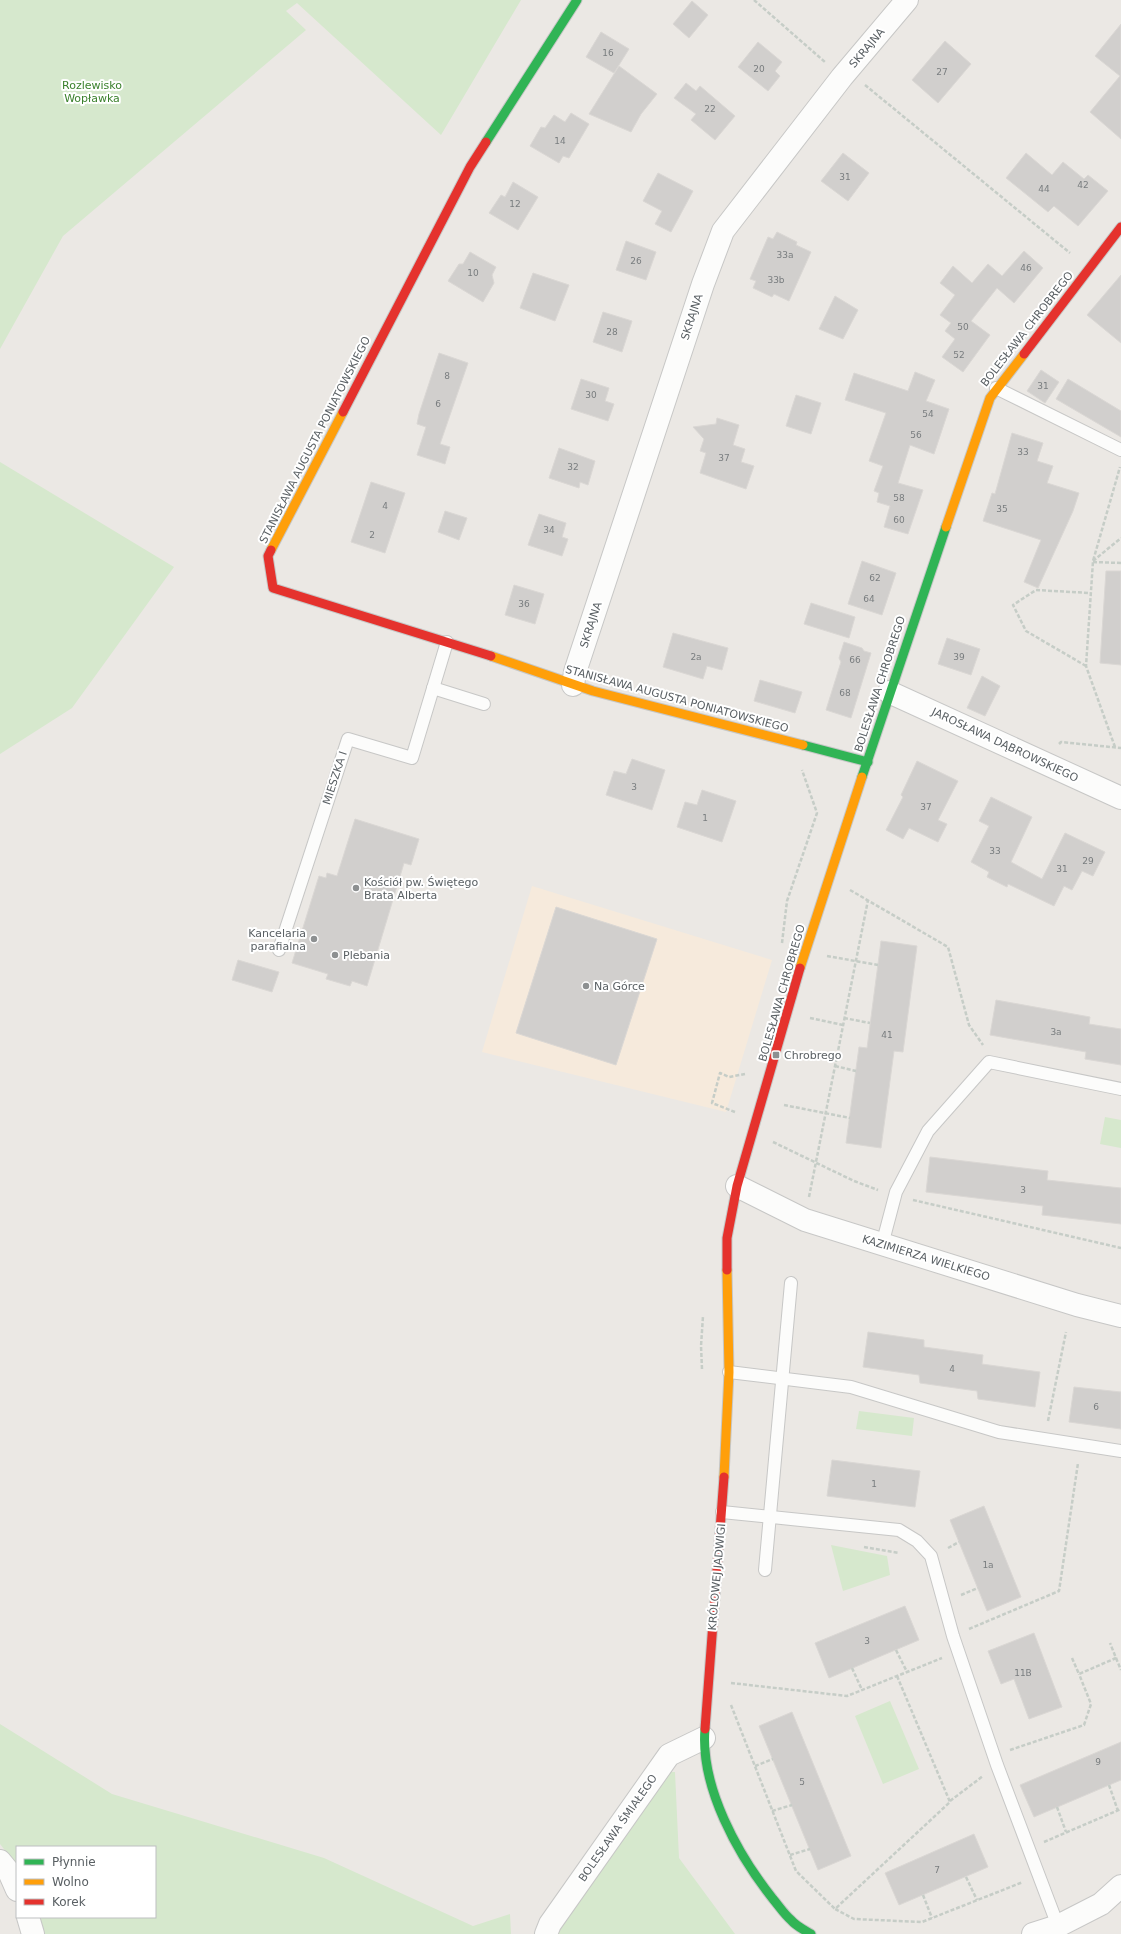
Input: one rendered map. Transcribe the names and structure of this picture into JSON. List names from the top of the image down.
{
  "streets": {
    "street": [
      "SKRAJNA",
      "BOLESŁAWA CHROBREGO",
      "STANISŁAWA AUGUSTA PONIATOWSKIEGO",
      "JAROSŁAWA DĄBROWSKIEGO",
      "KAZIMIERZA WIELKIEGO",
      "KRÓLOWEJ JADWIGI",
      "BOLESŁAWA ŚMIAŁEGO"
    ],
    "lane": ["MIESZKA I"]
  },
  "crossings": [
    ["SKRAJNA", "STANISŁAWA AUGUSTA PONIATOWSKIEGO"],
    ["BOLESŁAWA CHROBREGO", "STANISŁAWA AUGUSTA PONIATOWSKIEGO"],
    ["BOLESŁAWA CHROBREGO", "JAROSŁAWA DĄBROWSKIEGO"],
    ["BOLESŁAWA CHROBREGO", "KAZIMIERZA WIELKIEGO"],
    ["BOLESŁAWA CHROBREGO", "KRÓLOWEJ JADWIGI"],
    ["STANISŁAWA AUGUSTA PONIATOWSKIEGO", "MIESZKA I"],
    ["KAZIMIERZA WIELKIEGO", "KRÓLOWEJ JADWIGI"],
    ["KRÓLOWEJ JADWIGI", "BOLESŁAWA ŚMIAŁEGO"]
  ],
  "parks": ["Rozlewisko Wopławka"],
  "places": {
    "other": [
      "Kościół pw. Świętego Brata Alberta",
      "Kancelaria parafialna",
      "Plebania",
      "Na Górce"
    ],
    "transit": ["Chrobrego"]
  },
  "house_numbers": [
    "16",
    "20",
    "27",
    "22",
    "14",
    "31",
    "42",
    "44",
    "12",
    "33a",
    "26",
    "46",
    "10",
    "33b",
    "50",
    "28",
    "52",
    "8",
    "31",
    "30",
    "6",
    "54",
    "56",
    "33",
    "37",
    "32",
    "58",
    "4",
    "35",
    "60",
    "34",
    "2",
    "62",
    "64",
    "36",
    "2a",
    "39",
    "66",
    "68",
    "3",
    "37",
    "1",
    "33",
    "29",
    "31",
    "3a",
    "41",
    "3",
    "4",
    "6",
    "1",
    "1a",
    "3",
    "11B",
    "9",
    "5",
    "7"
  ],
  "legend": ["Płynnie", "Wolno", "Korek"]
}
